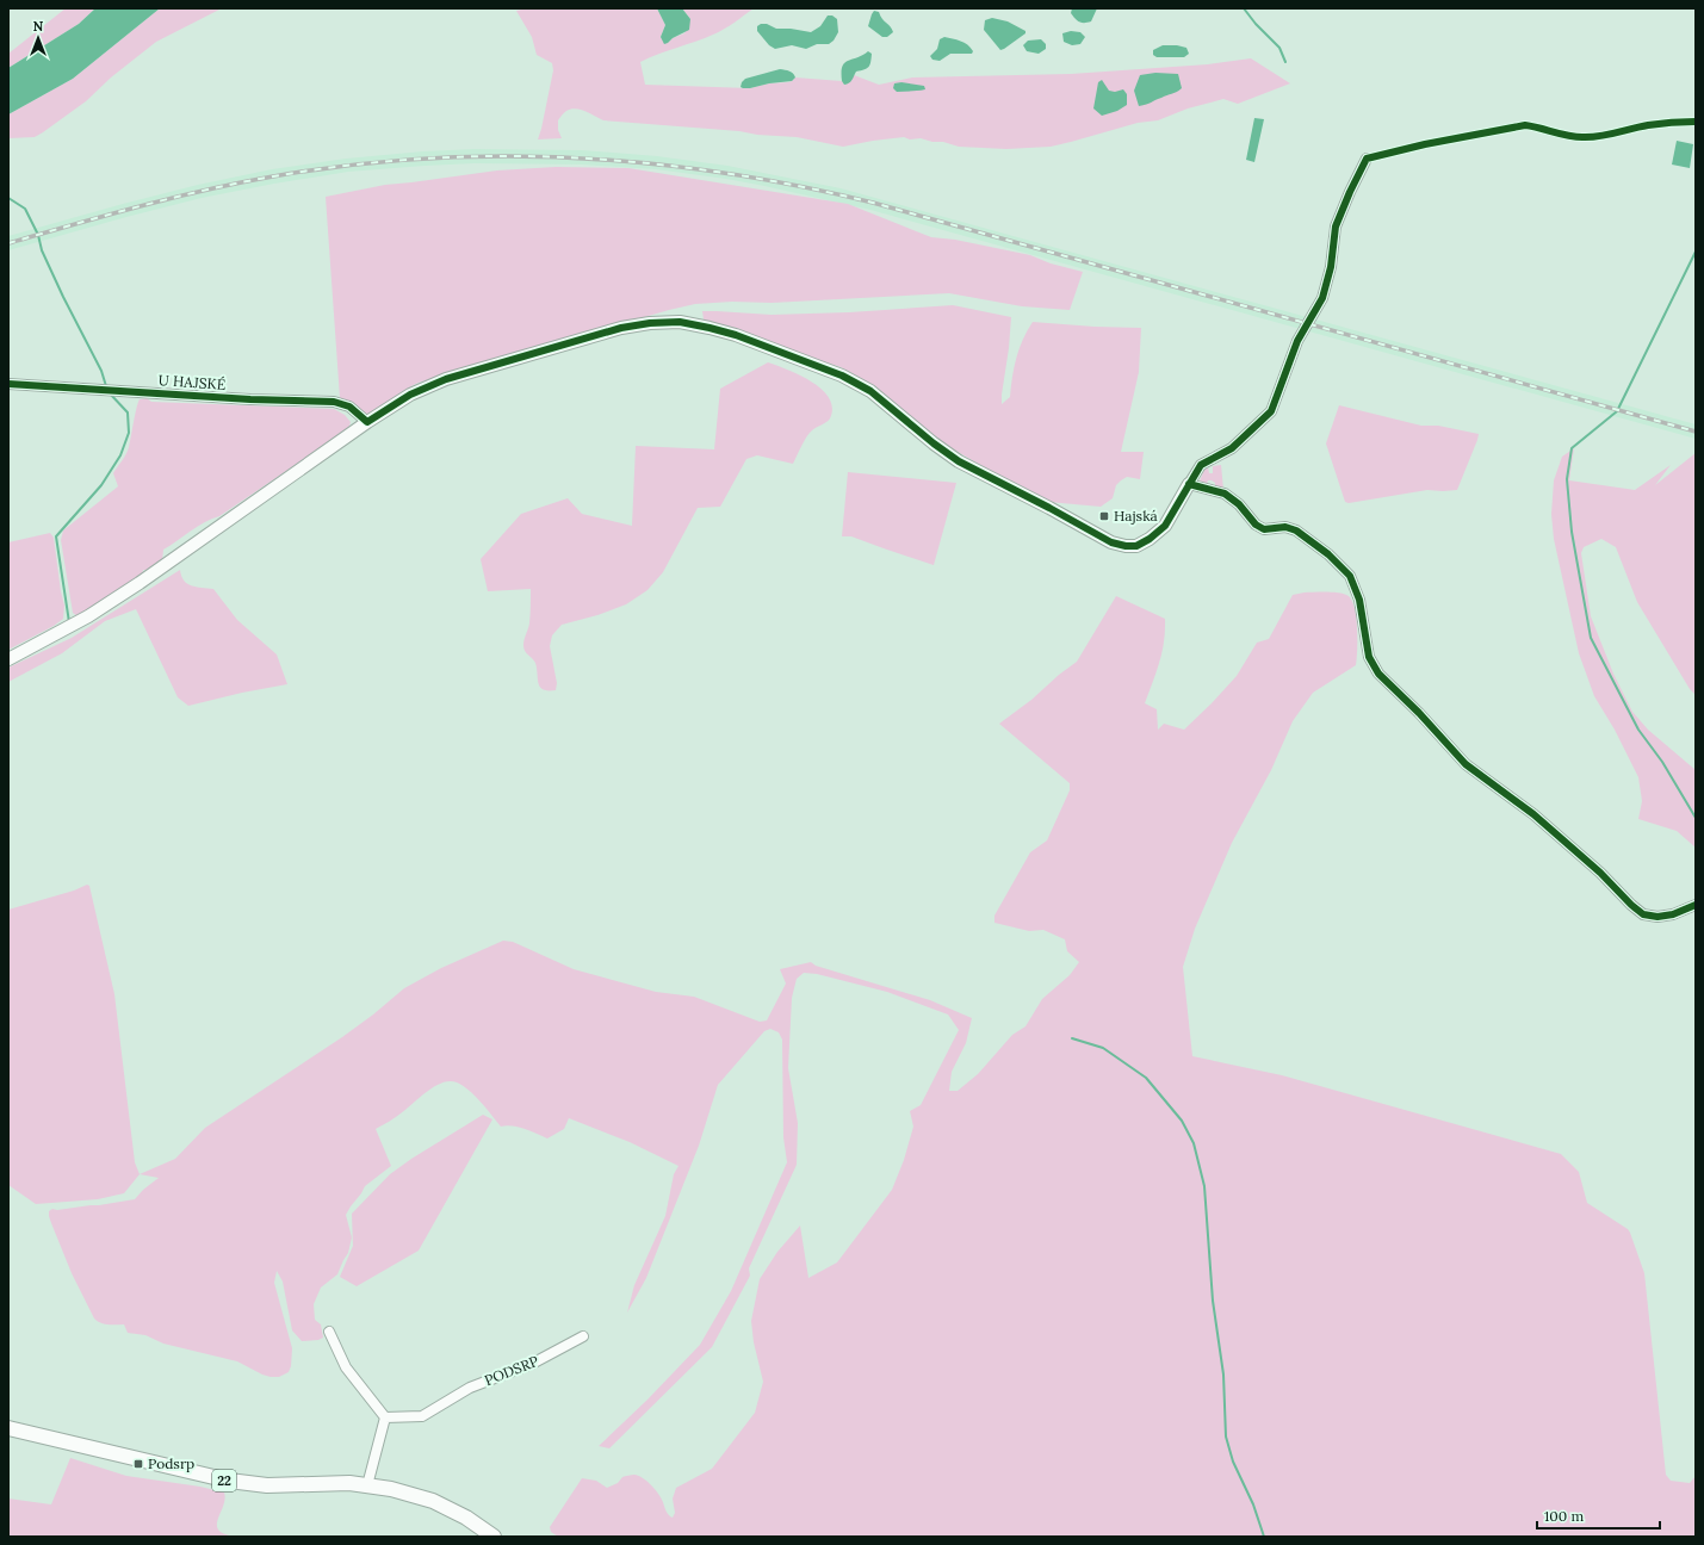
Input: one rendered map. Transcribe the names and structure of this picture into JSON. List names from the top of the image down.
{
  "streets": {
    "main road": ["22"],
    "street": ["U HAJSKÉ", "PODSRP"]
  },
  "places": {
    "transit": ["Hajská", "Podsrp"]
  },
  "scale_bar": "100 m",
  "north": "top"
}
